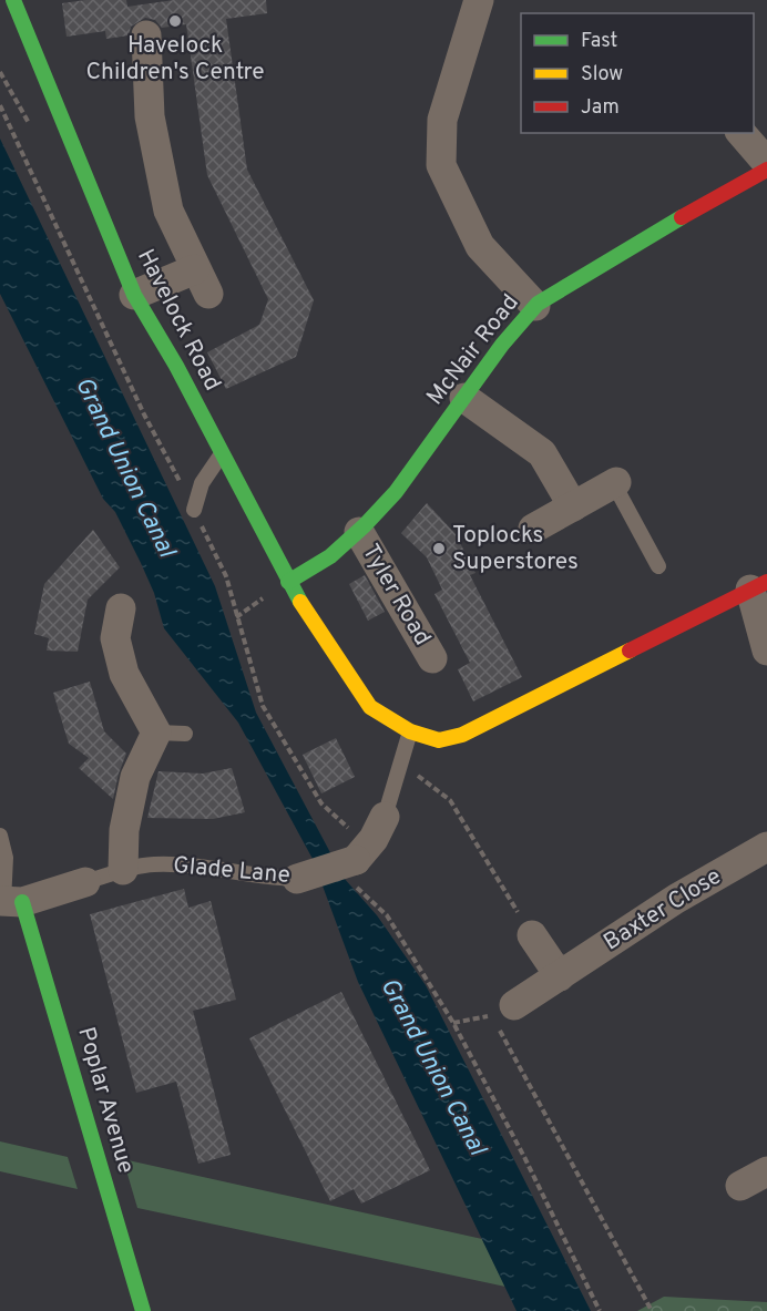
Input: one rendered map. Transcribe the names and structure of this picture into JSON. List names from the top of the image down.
{
  "streets": {
    "street": [
      "Havelock Road",
      "McNair Road",
      "Tyler Road",
      "Glade Lane",
      "Baxter Close",
      "Poplar Avenue"
    ]
  },
  "crossings": [
    ["Havelock Road", "McNair Road"],
    ["McNair Road", "Tyler Road"]
  ],
  "water": ["Grand Union Canal"],
  "places": ["Havelock Children's Centre", "Toplocks Superstores"],
  "legend": ["Fast", "Slow", "Jam"]
}
